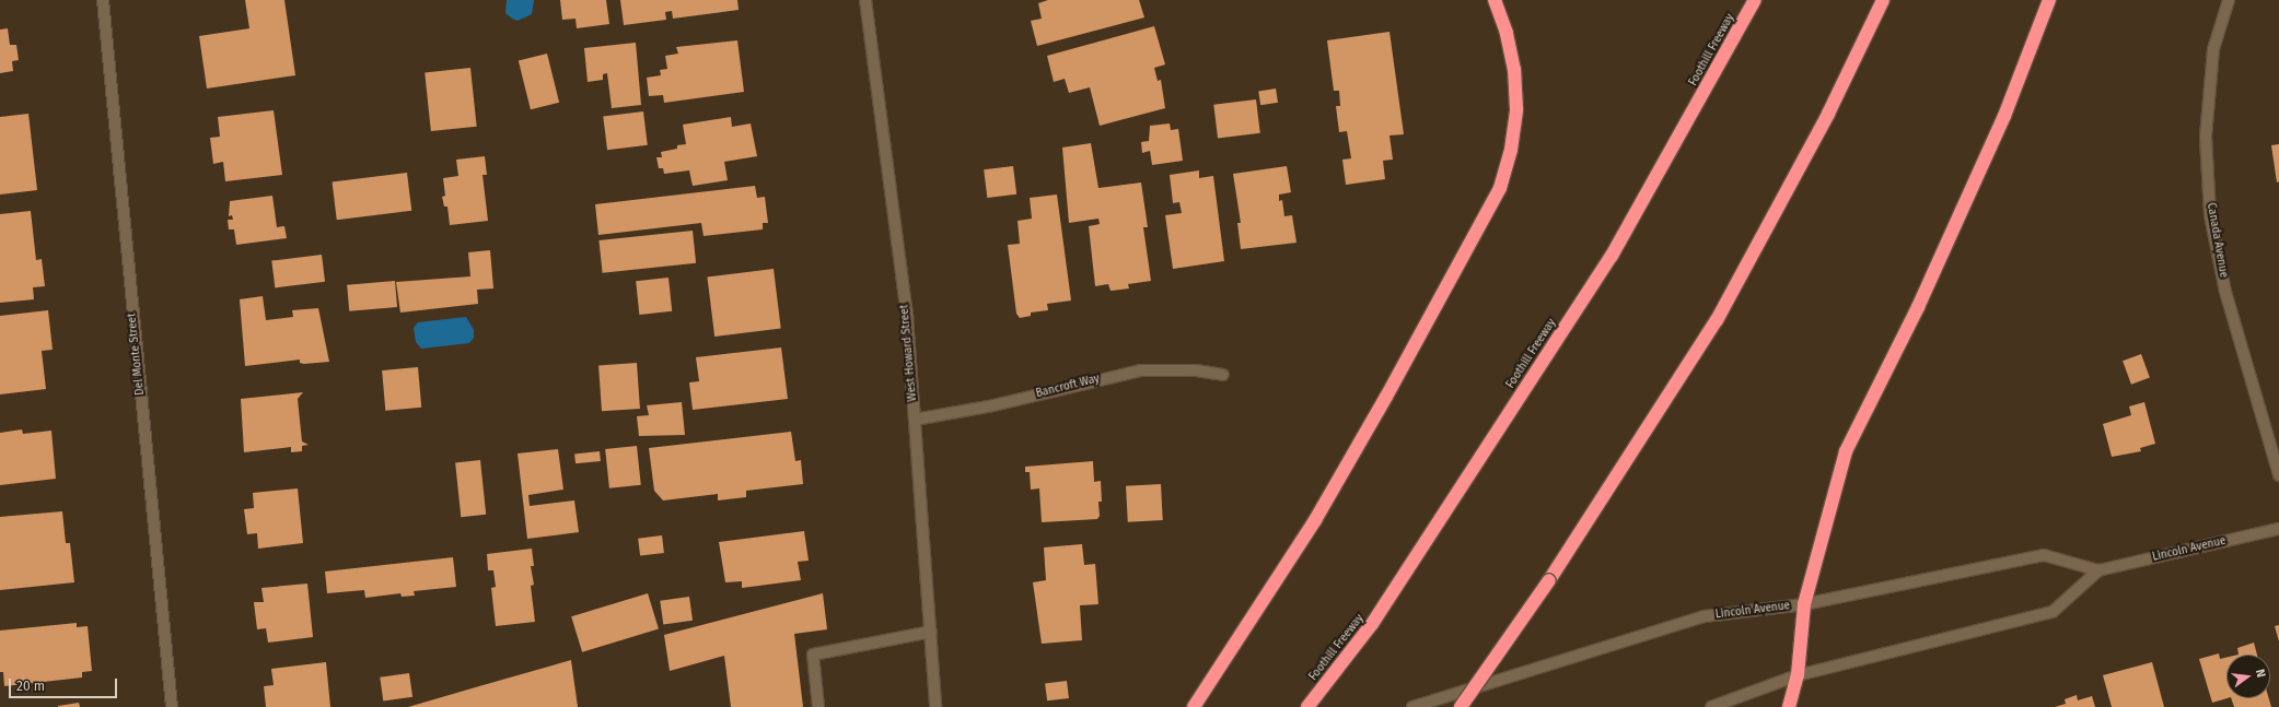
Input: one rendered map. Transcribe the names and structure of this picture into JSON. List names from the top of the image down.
{
  "streets": {
    "highway": ["Foothill Freeway"],
    "street": [
      "Canada Avenue",
      "West Howard Street",
      "Del Monte Street",
      "Bancroft Way",
      "Lincoln Avenue"
    ]
  },
  "crossings": [
    ["West Howard Street", "Bancroft Way"]
  ],
  "scale_bar": "20 m",
  "north": "right"
}
